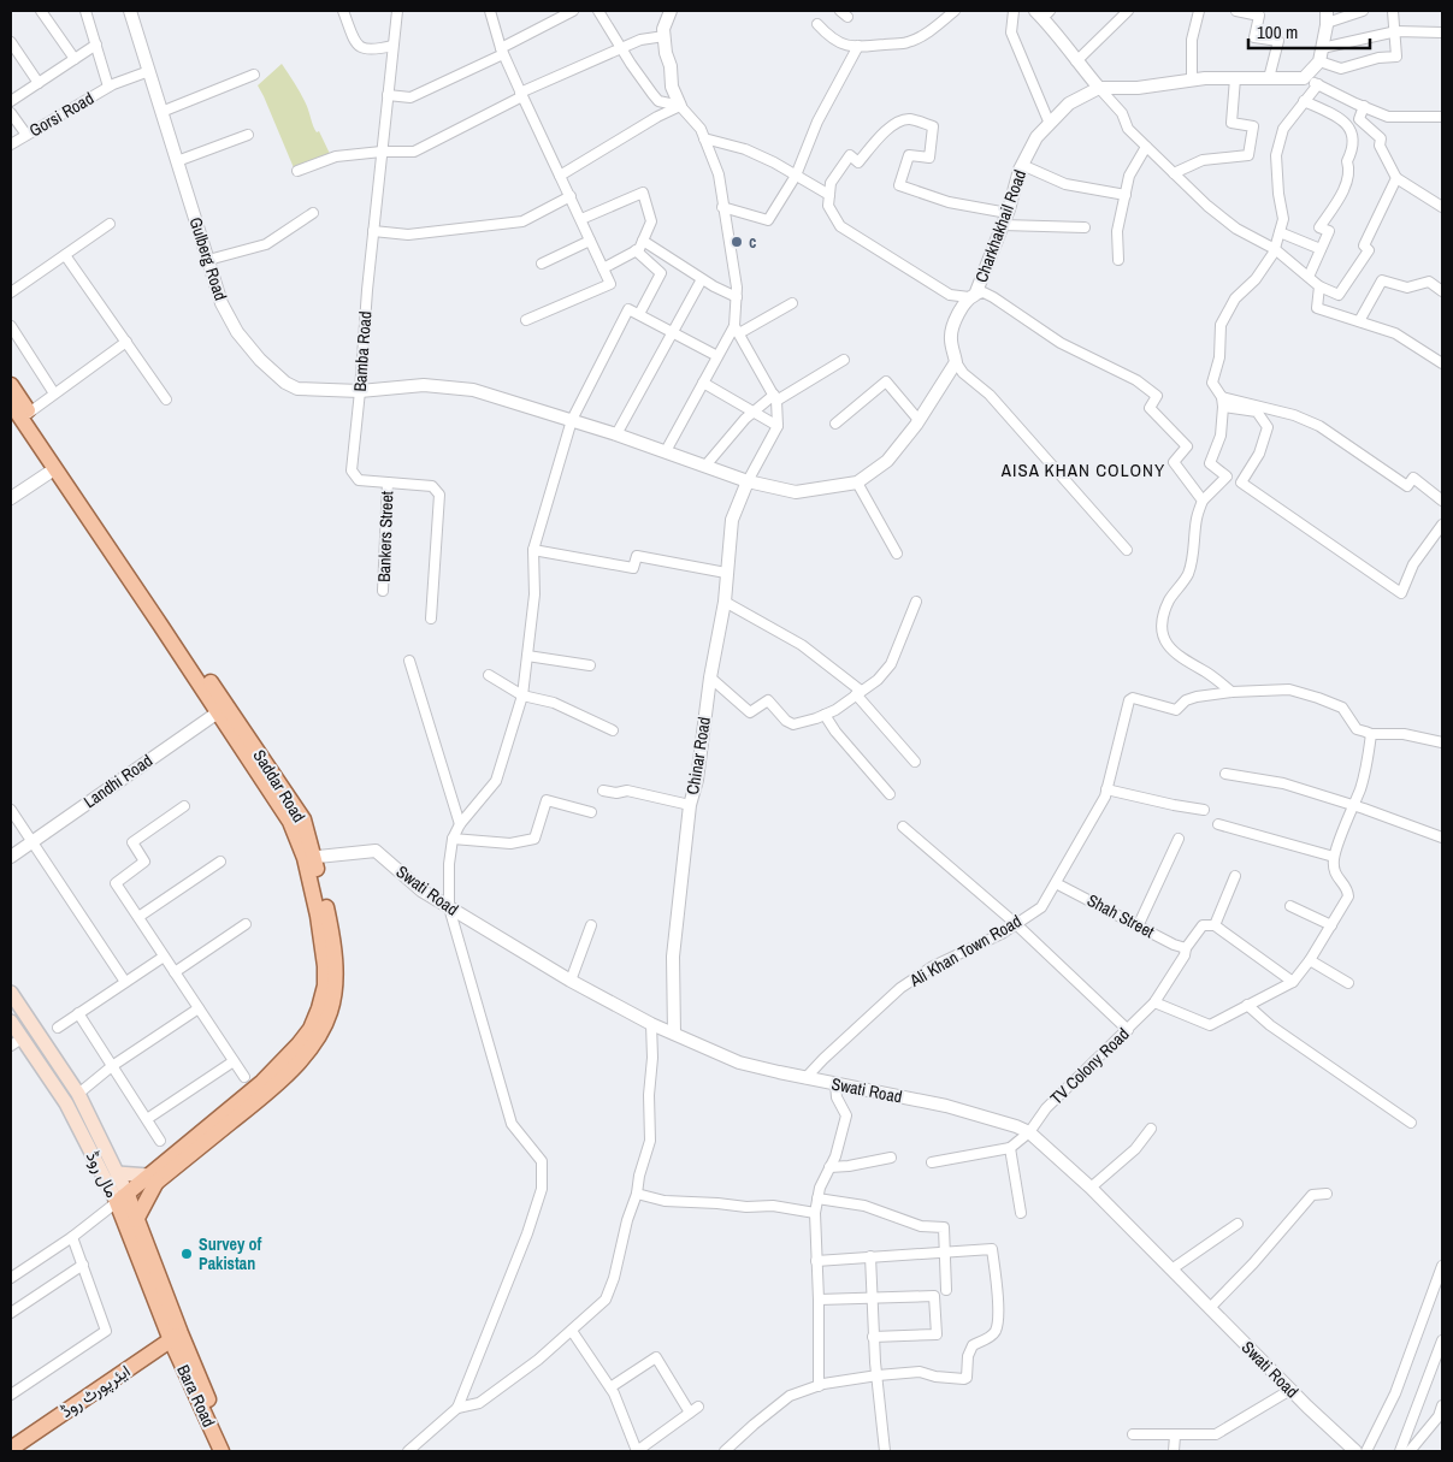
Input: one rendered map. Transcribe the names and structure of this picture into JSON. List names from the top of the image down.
{
  "streets": {
    "main road": ["مال روڈ", "ایئرپورٹ روڈ", "Bara Road"],
    "street": [
      "Gorsi Road",
      "Charkhakhail Road",
      "Gulberg Road",
      "Bamba Road",
      "Bankers Street",
      "Chinar Road",
      "Landhi Road",
      "Swati Road",
      "Shah Street",
      "Ali Khan Town Road",
      "TV Colony Road"
    ]
  },
  "crossings": [
    ["Gorsi Road", "Gulberg Road"],
    ["Gulberg Road", "Bamba Road"],
    ["Gulberg Road", "Chinar Road"],
    ["Bamba Road", "Bankers Street"],
    ["Chinar Road", "Swati Road"],
    ["Swati Road", "Ali Khan Town Road"],
    ["Swati Road", "TV Colony Road"],
    ["Shah Street", "Ali Khan Town Road"],
    ["Shah Street", "TV Colony Road"],
    ["مال روڈ", "ایئرپورٹ روڈ"],
    ["مال روڈ", "Bara Road"],
    ["ایئرپورٹ روڈ", "Bara Road"]
  ],
  "districts": ["AISA KHAN COLONY"],
  "places": ["c", "Survey of Pakistan"],
  "scale_bar": "100 m"
}
